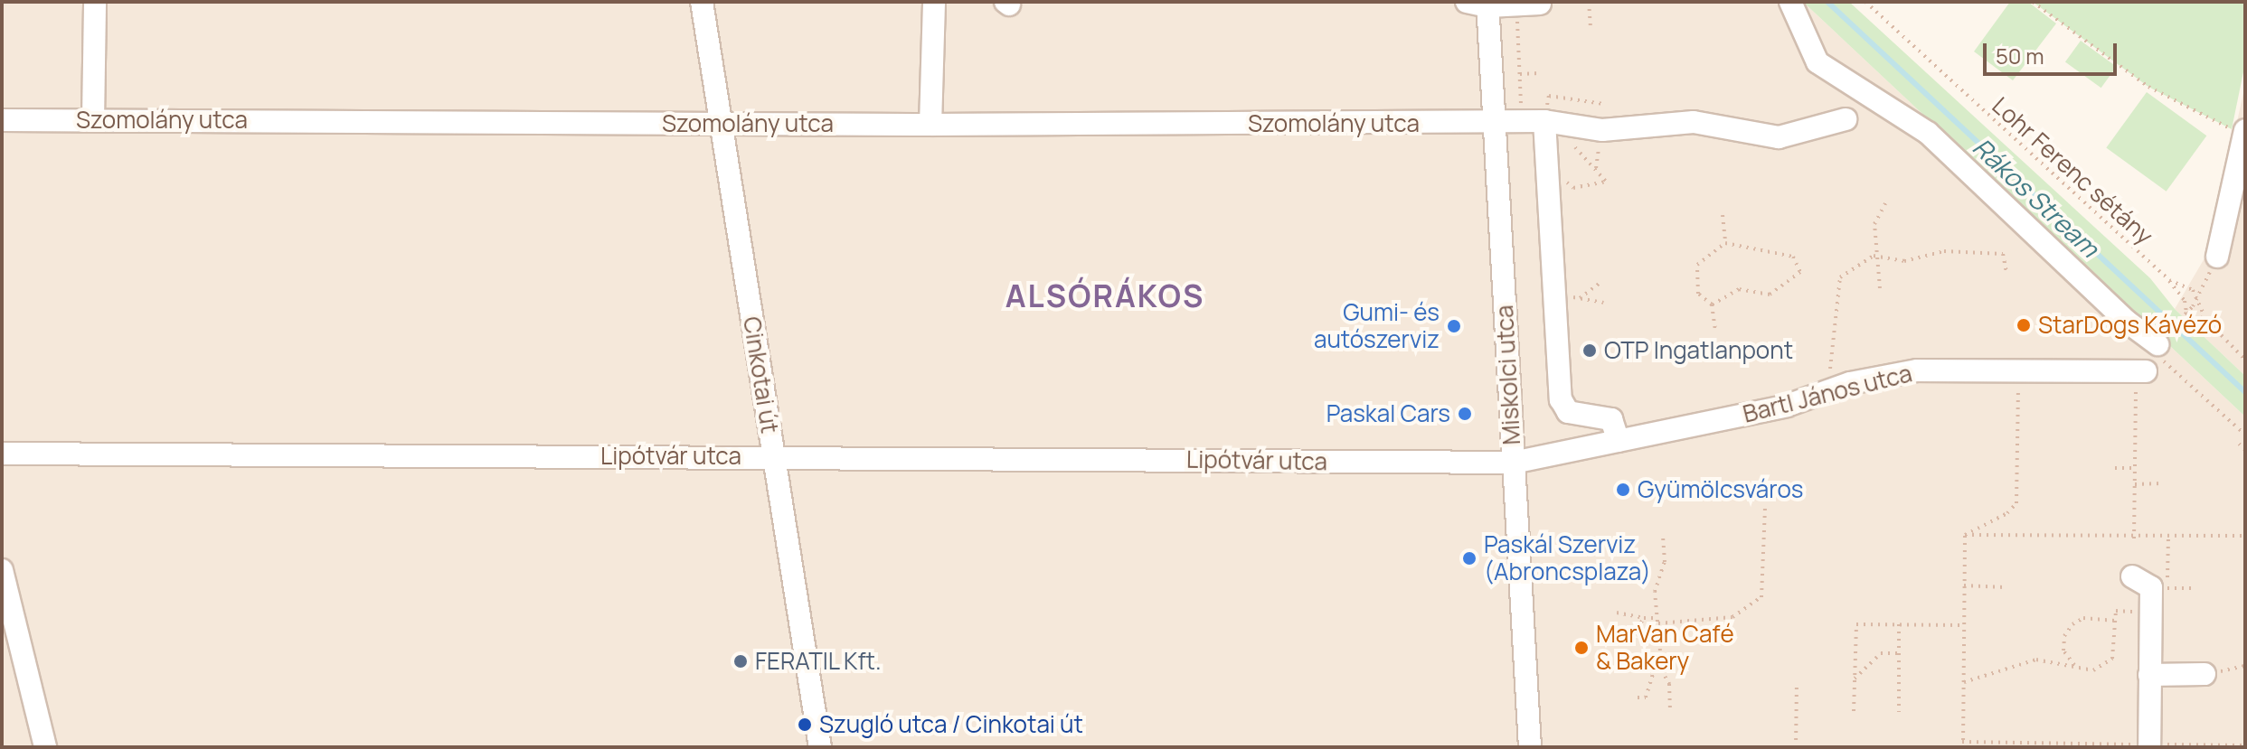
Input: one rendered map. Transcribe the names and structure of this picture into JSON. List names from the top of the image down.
{
  "streets": {
    "street": [
      "Szomolány utca",
      "Cinkotai út",
      "Miskolci utca",
      "Bartl János utca",
      "Lipótvár utca"
    ],
    "path": ["Lohr Ferenc sétány"]
  },
  "crossings": [
    ["Szomolány utca", "Cinkotai út"],
    ["Szomolány utca", "Miskolci utca"],
    ["Cinkotai út", "Lipótvár utca"],
    ["Miskolci utca", "Bartl János utca"],
    ["Miskolci utca", "Lipótvár utca"],
    ["Bartl János utca", "Lipótvár utca"]
  ],
  "districts": ["ALSÓRÁKOS"],
  "water": ["Rákos Stream"],
  "places": [
    "StarDogs Kávézó",
    "Gumi- és autószerviz",
    "OTP Ingatlanpont",
    "Paskal Cars",
    "Gyümölcsváros",
    "Paskál Szerviz (Abroncsplaza)",
    "MarVan Café & Bakery",
    "FERATIL Kft.",
    "Szugló utca / Cinkotai út"
  ],
  "scale_bar": "50 m"
}
